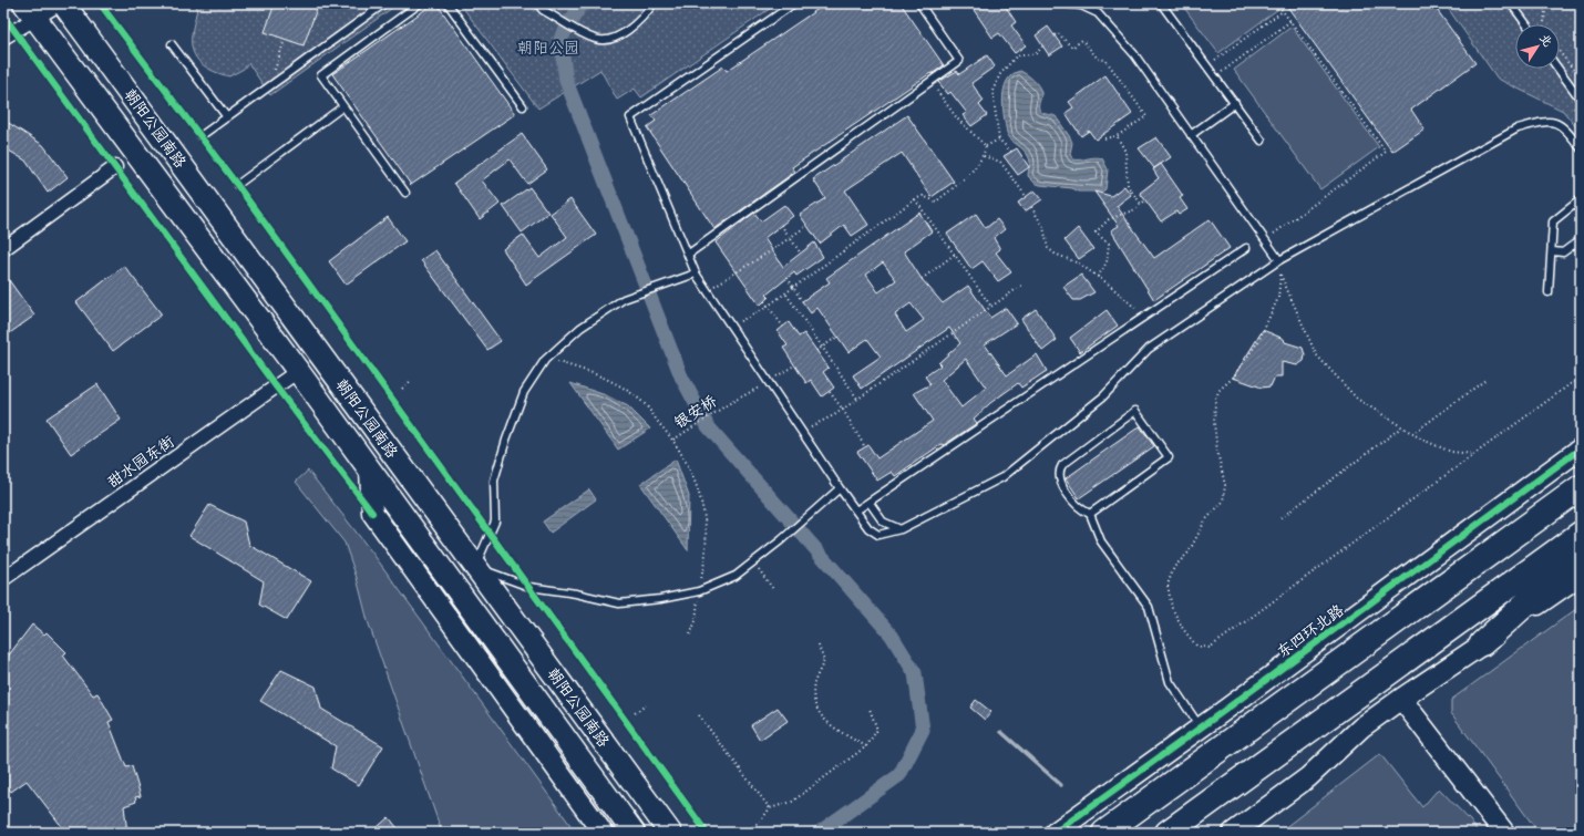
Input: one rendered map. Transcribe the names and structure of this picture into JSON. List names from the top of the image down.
{
  "streets": {
    "main road": ["朝阳公园南路"],
    "street": ["甜水园东街", "东四环北路"],
    "path": ["银安桥"]
  },
  "crossings": [
    ["朝阳公园南路", "甜水园东街"]
  ],
  "parks": ["朝阳公园"],
  "north": "top right"
}
